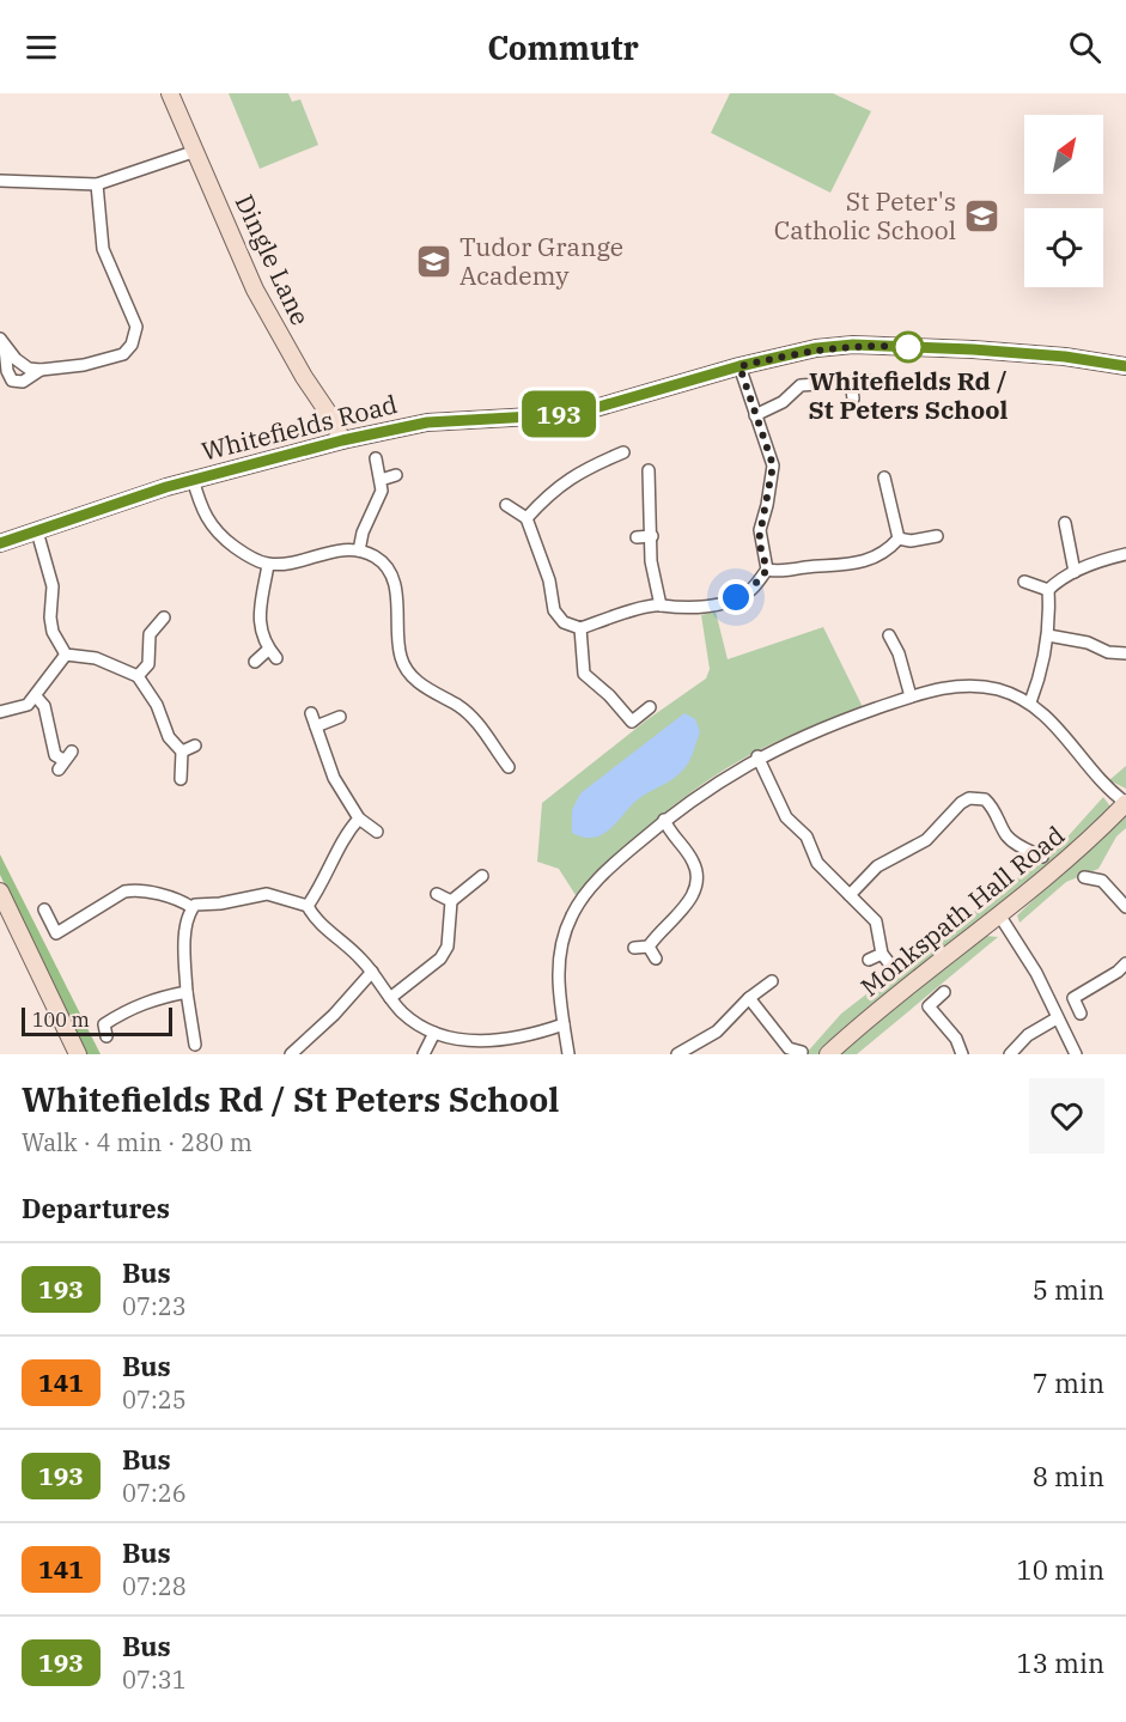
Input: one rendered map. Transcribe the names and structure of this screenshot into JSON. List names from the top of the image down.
{
  "streets": {
    "street": ["Dingle Lane", "Whitefields Road", "Monkspath Hall Road"]
  },
  "crossings": [
    ["Dingle Lane", "Whitefields Road"]
  ],
  "places": {
    "school or university": ["St Peter's Catholic School", "Tudor Grange Academy"],
    "other": ["Whitefields Rd / St Peters School"]
  },
  "lines": ["bus line 193"],
  "scale_bar": "100 m",
  "north": "top right",
  "page": {
    "header": "Commutr",
    "on_map": "193",
    "scale": "100 m",
    "heading": [
      ["Whitefields Rd / St Peters School", "Walk · 4 min · 280 m"],
      "Departures"
    ],
    "list": [
      {
        "mark": "193",
        "name": "Bus",
        "note": "07:23",
        "value": "5 min"
      },
      {
        "mark": "141",
        "name": "Bus",
        "note": "07:25",
        "value": "7 min"
      },
      {
        "mark": "193",
        "name": "Bus",
        "note": "07:26",
        "value": "8 min"
      },
      {
        "mark": "141",
        "name": "Bus",
        "note": "07:28",
        "value": "10 min"
      },
      {
        "mark": "193",
        "name": "Bus",
        "note": "07:31",
        "value": "13 min"
      }
    ]
  }
}
